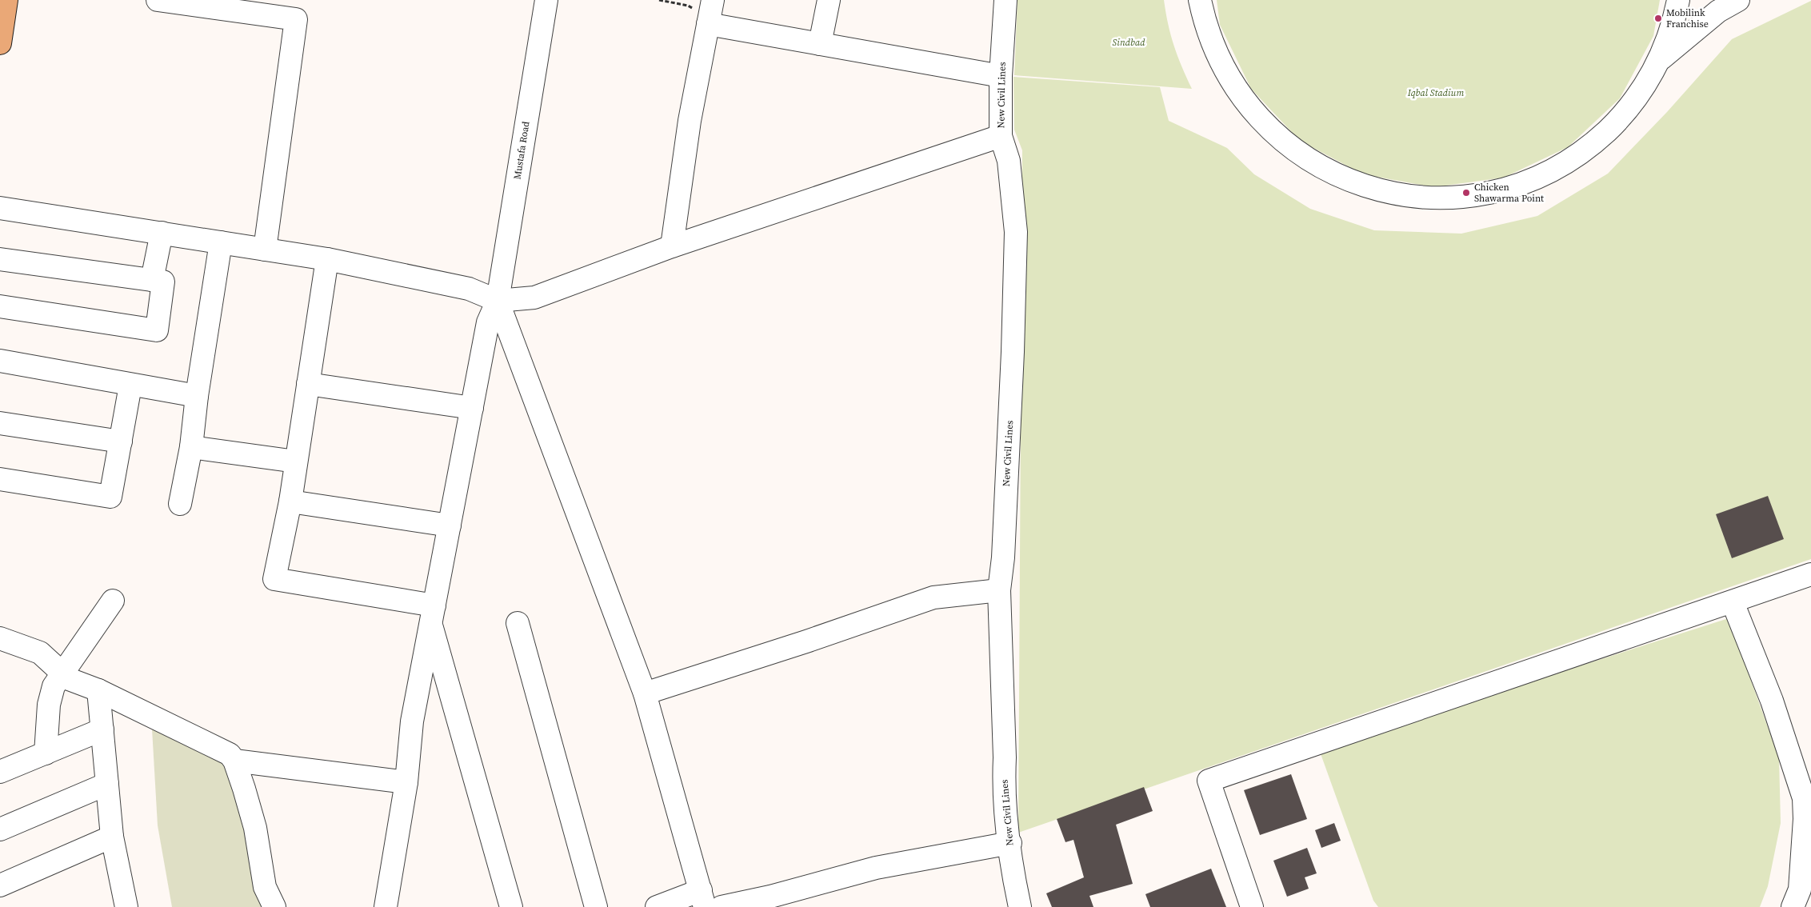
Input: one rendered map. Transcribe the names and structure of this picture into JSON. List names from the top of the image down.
{
  "streets": {
    "street": ["New Civil Lines", "Mustafa Road"]
  },
  "parks": ["Sindbad", "Iqbal Stadium"],
  "places": ["Mobilink Franchise", "Chicken Shawarma Point"]
}
